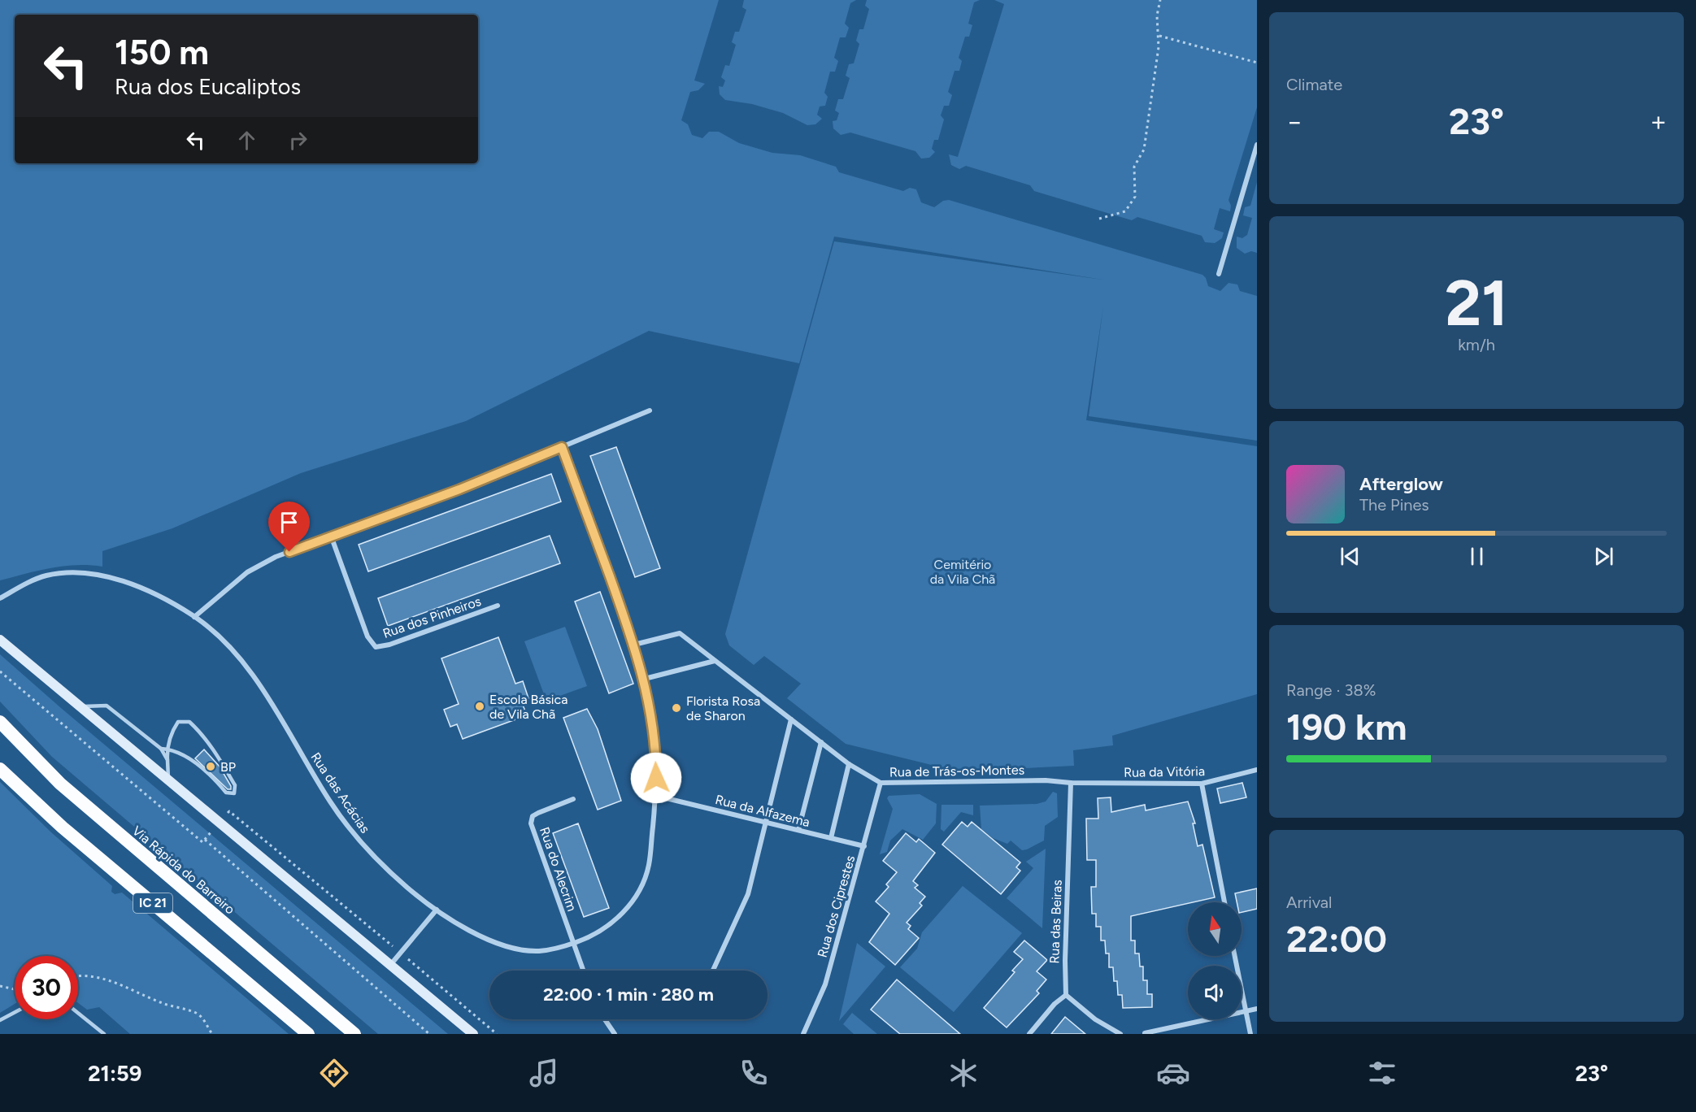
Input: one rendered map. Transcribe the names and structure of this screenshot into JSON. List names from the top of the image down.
{
  "streets": {
    "highway": ["Via Rápida do Barreiro", "IC 21"],
    "street": [
      "Rua dos Pinheiros",
      "Rua de Trás-os-Montes",
      "Rua da Vitória",
      "Rua das Acácias",
      "Rua da Alfazema",
      "Rua do Alecrim",
      "Rua dos Ciprestes",
      "Rua das Beiras"
    ]
  },
  "crossings": [
    ["Rua de Trás-os-Montes", "Rua da Vitória"],
    ["Rua de Trás-os-Montes", "Rua das Acácias"],
    ["Rua de Trás-os-Montes", "Rua dos Ciprestes"],
    ["Rua de Trás-os-Montes", "Rua das Beiras"],
    ["Rua da Vitória", "Rua das Beiras"],
    ["Rua das Acácias", "Rua da Alfazema"],
    ["Rua das Acácias", "Rua do Alecrim"],
    ["Rua da Alfazema", "Rua dos Ciprestes"]
  ],
  "parks": ["Cemitério da Vila Chã"],
  "places": ["Escola Básica de Vila Chã", "Florista Rosa de Sharon", "BP"],
  "north": "top",
  "page": {
    "tile": [
      "Climate",
      ["21", "km/h"],
      ["Range · 38%", "190 km"],
      ["Arrival", "22:00"]
    ],
    "turn": ["150 m", "Rua dos Eucaliptos"],
    "heat": ["−", "23°", "+"],
    "song": ["Afterglow", "The Pines"],
    "limit": "30",
    "trip": "22:00 · 1 min · 280 m",
    "tabs": ["21:59", "23°"]
  }
}
